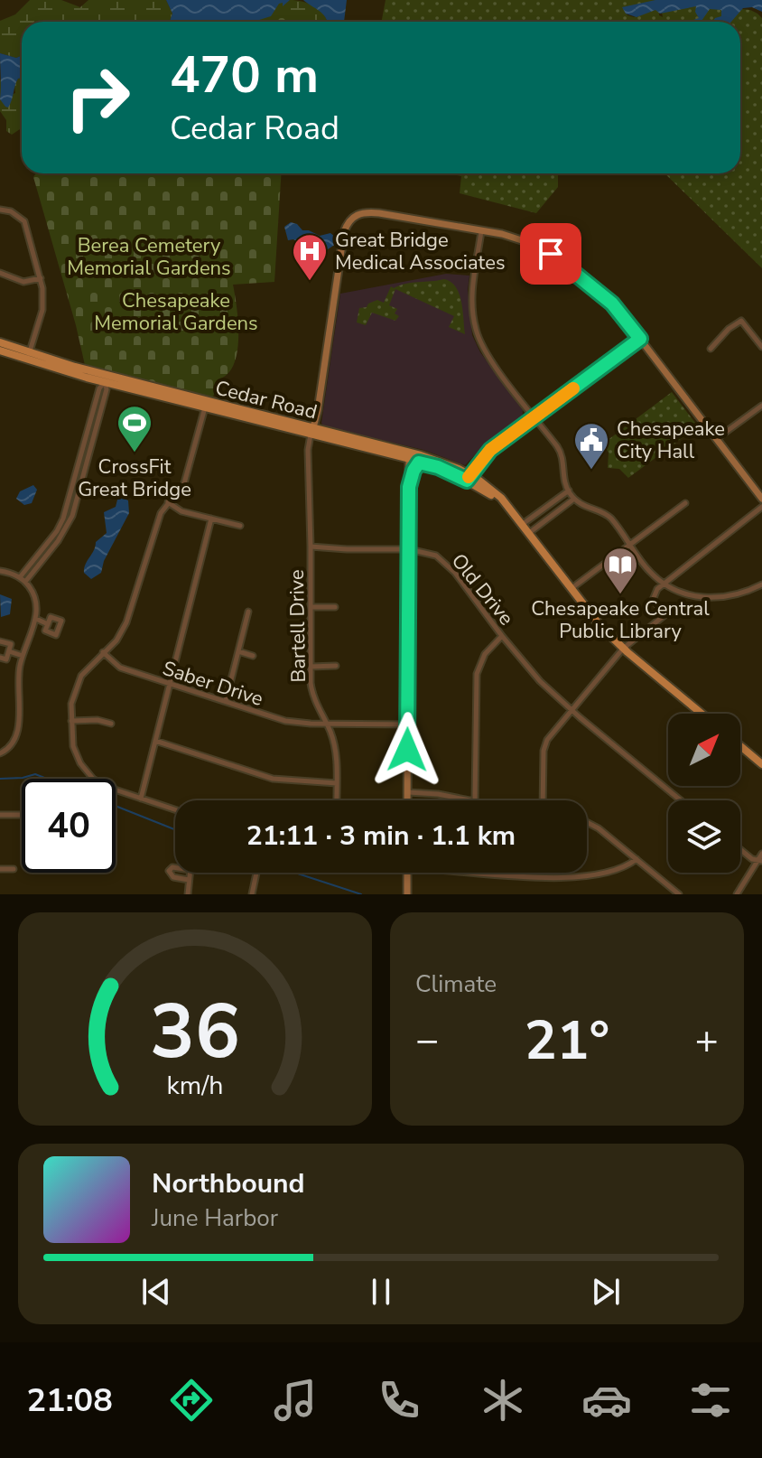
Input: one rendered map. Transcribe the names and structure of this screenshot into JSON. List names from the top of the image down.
{
  "streets": {
    "main road": ["Cedar Road"],
    "street": ["Old Drive", "Bartell Drive", "Saber Drive"]
  },
  "crossings": [
    ["Cedar Road", "Bartell Drive"],
    ["Old Drive", "Bartell Drive"],
    ["Bartell Drive", "Saber Drive"]
  ],
  "parks": ["Berea Cemetery Memorial Gardens", "Chesapeake Memorial Gardens"],
  "places": {
    "hospital": ["Great Bridge Medical Associates"],
    "sports": ["CrossFit Great Bridge"],
    "public building": ["Chesapeake City Hall"],
    "library": ["Chesapeake Central Public Library"]
  },
  "north": "top right",
  "page": {
    "turn": ["470 m", "Cedar Road"],
    "limit": "40",
    "trip": "21:11 · 3 min · 1.1 km",
    "tile": "Climate",
    "heat": ["−", "21°", "+"],
    "song": ["Northbound", "June Harbor"],
    "tabs": "21:08",
    "gauge": ["36", "km/h"]
  }
}
